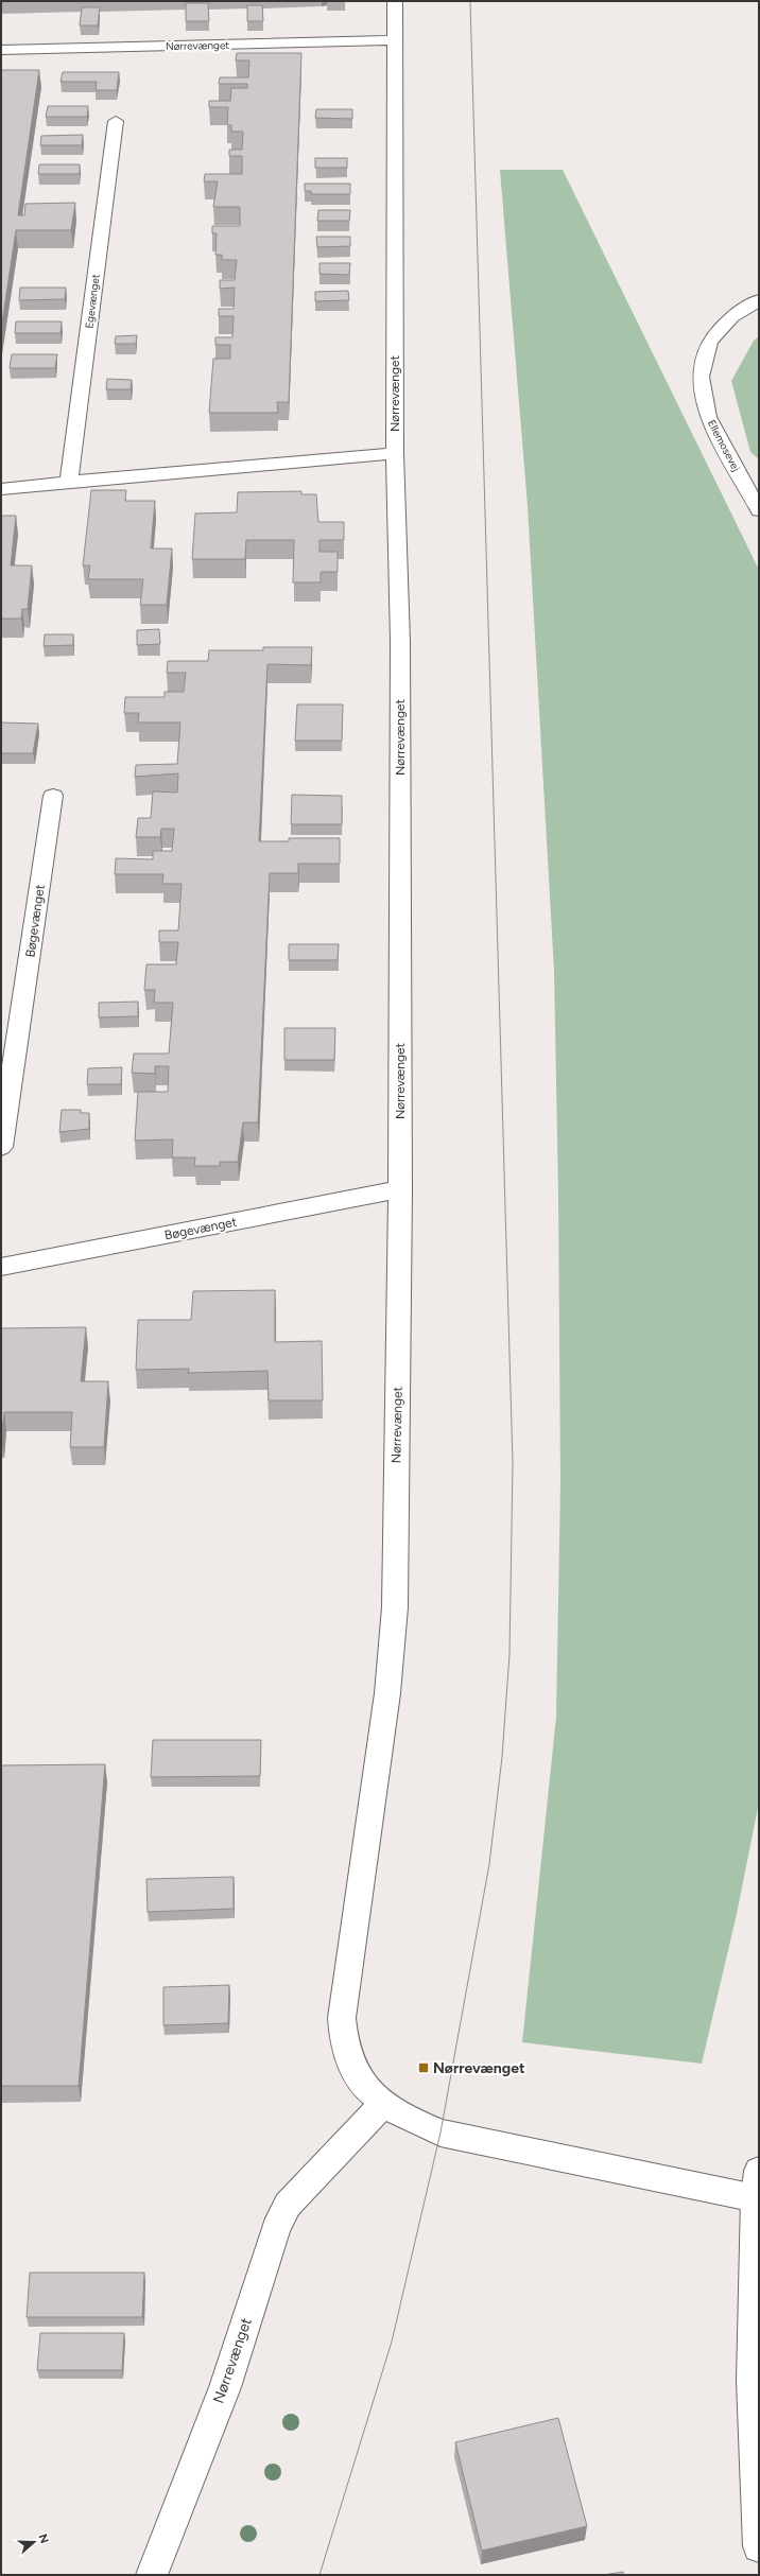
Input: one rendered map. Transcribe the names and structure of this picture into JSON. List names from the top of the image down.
{
  "streets": {
    "street": [
      "Nørrevænget",
      "Egevænget",
      "Ellemosevej",
      "Bøgevænget"
    ]
  },
  "crossings": [
    ["Nørrevænget", "Bøgevænget"]
  ],
  "places": {
    "transit": ["Nørrevænget"]
  },
  "north": "right"
}
